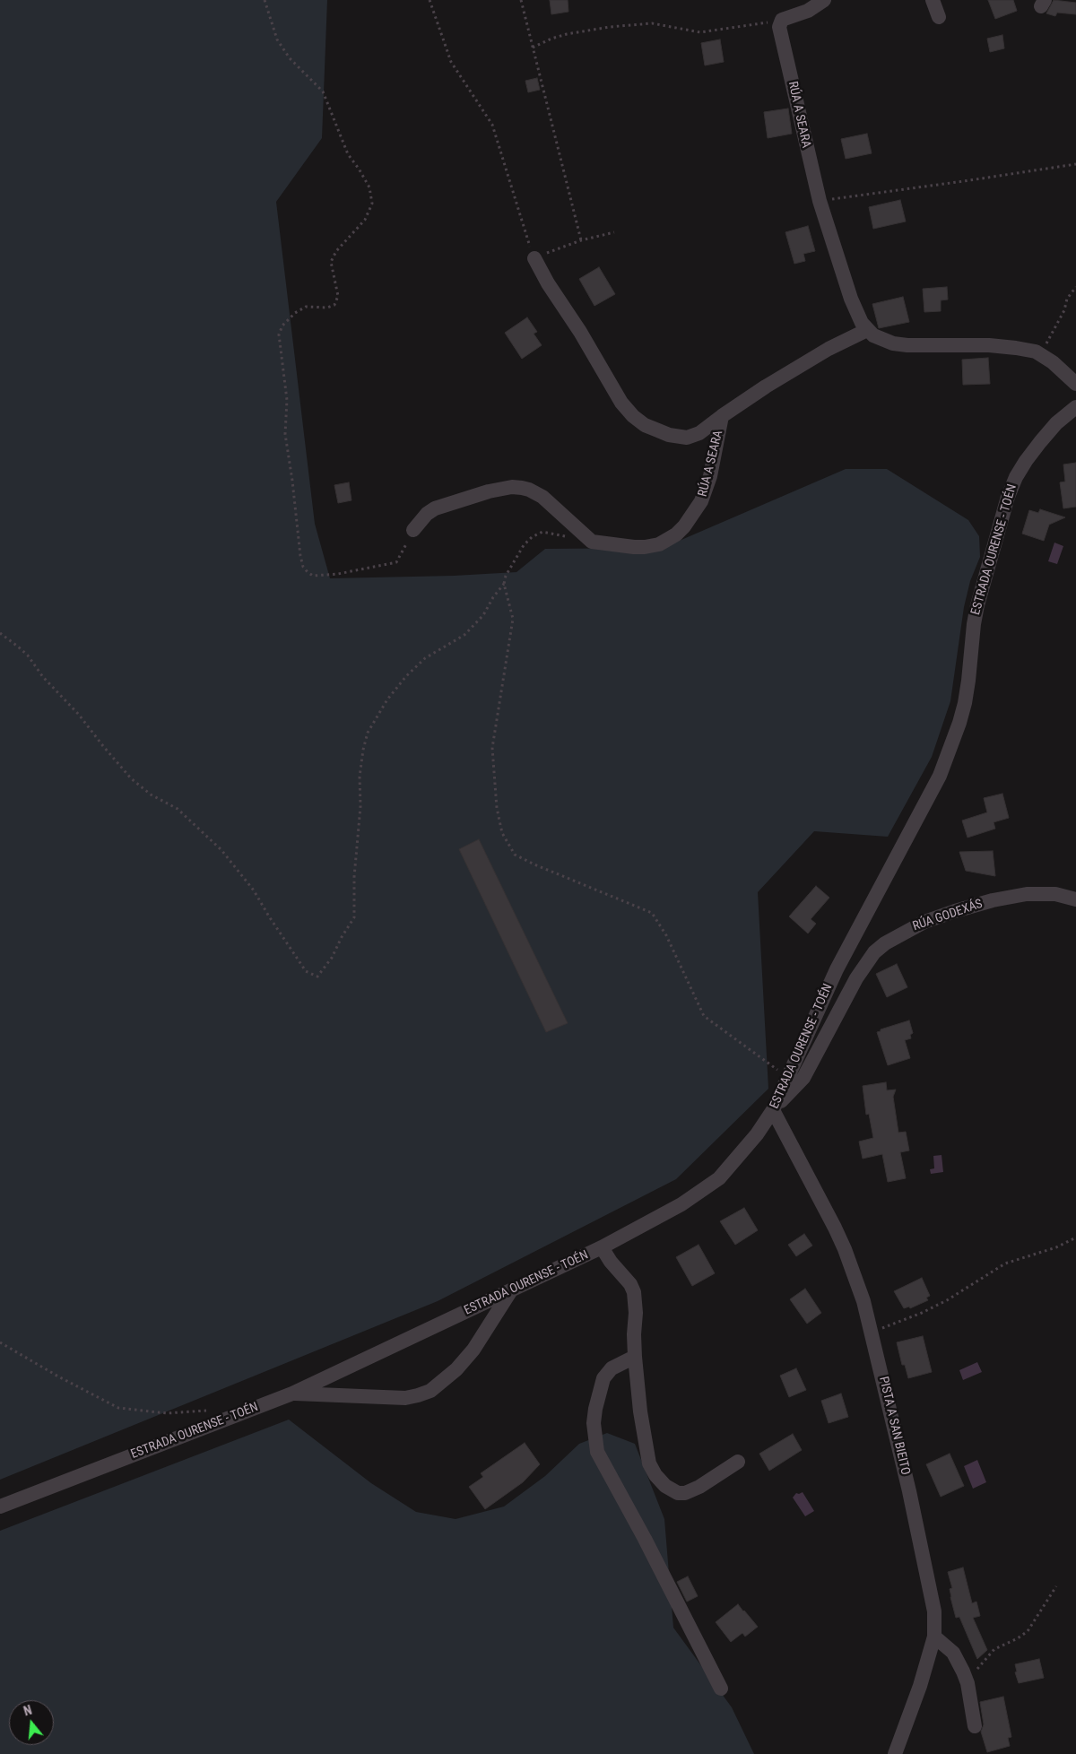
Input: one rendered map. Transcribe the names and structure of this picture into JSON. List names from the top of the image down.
{
  "streets": {
    "street": [
      "RÚA A SEARA",
      "ESTRADA OURENSE - TOÉN",
      "RÚA GODEXÁS",
      "PISTA A SAN BIEITO"
    ]
  },
  "crossings": [
    ["ESTRADA OURENSE - TOÉN", "RÚA GODEXÁS"],
    ["ESTRADA OURENSE - TOÉN", "PISTA A SAN BIEITO"],
    ["RÚA GODEXÁS", "PISTA A SAN BIEITO"]
  ],
  "north": "top"
}
